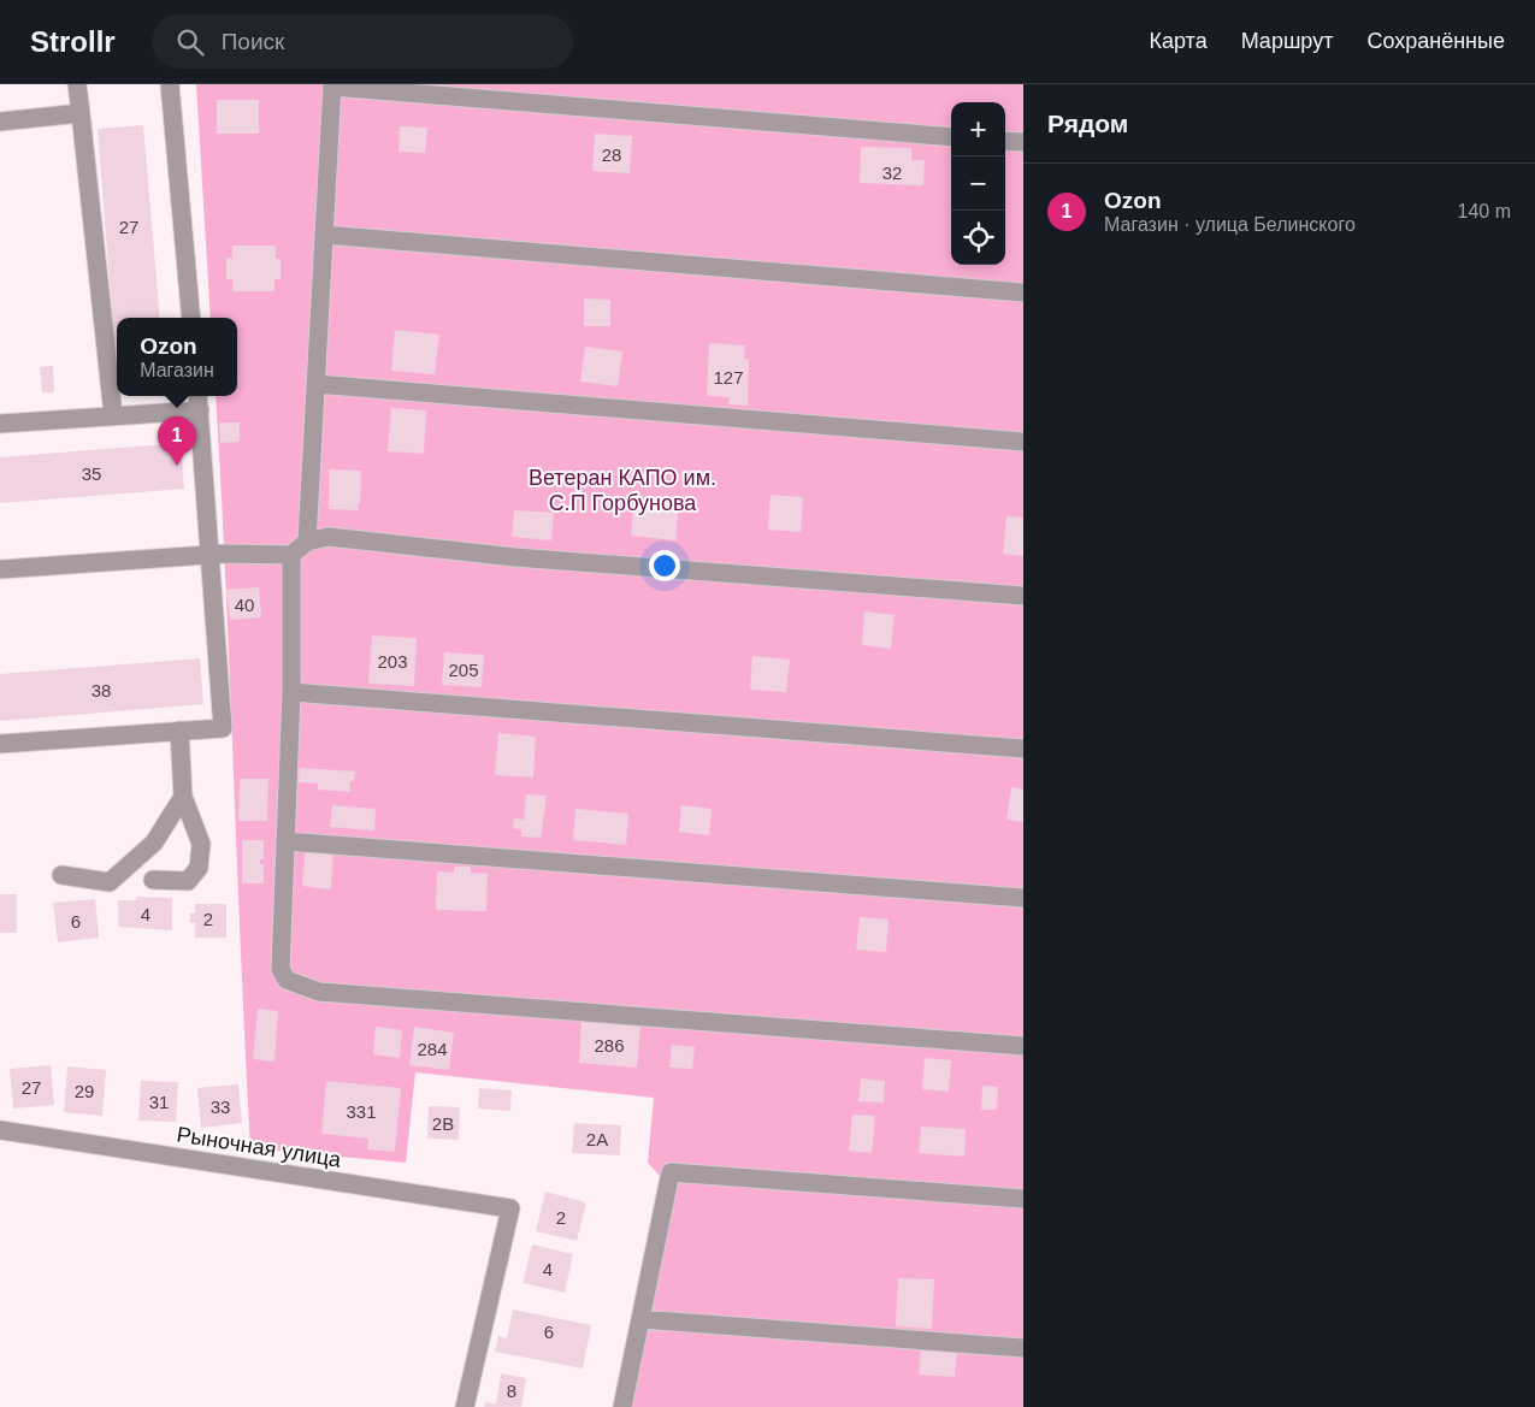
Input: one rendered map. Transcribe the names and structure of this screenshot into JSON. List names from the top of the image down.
{
  "streets": {
    "street": ["Рыночная улица"]
  },
  "parks": ["Ветеран КАПО им. С.П Горбунова"],
  "house_numbers": [
    "28",
    "32",
    "27",
    "127",
    "35",
    "40",
    "203",
    "205",
    "38",
    "4",
    "2",
    "6",
    "286",
    "284",
    "27",
    "29",
    "31",
    "33",
    "331",
    "2В",
    "2А",
    "2",
    "4",
    "6",
    "8"
  ],
  "page": {
    "header": "Strollr",
    "search": "Поиск",
    "nav": ["Карта", "Маршрут", "Сохранённые"],
    "heading": "Рядом",
    "map_buttons": ["+", "−"],
    "list": [
      {
        "mark": "1",
        "name": "Ozon",
        "note": "Магазин · улица Белинского",
        "value": "140 m"
      }
    ],
    "popup": ["Ozon", "Магазин"],
    "pins": "1"
  }
}
